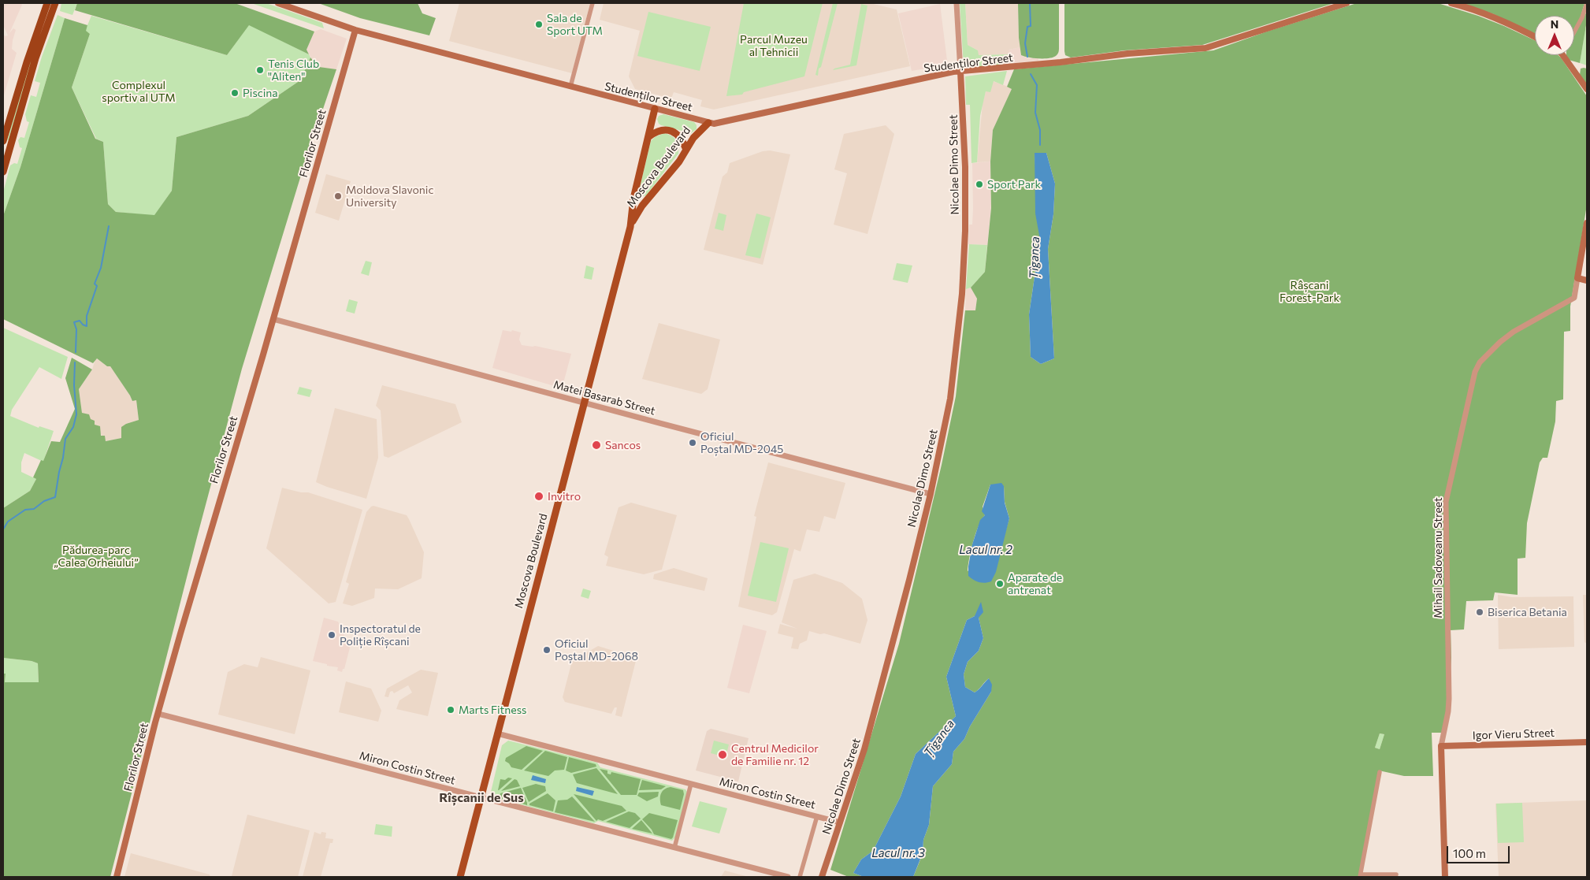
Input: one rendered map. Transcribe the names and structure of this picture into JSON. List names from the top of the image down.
{
  "streets": {
    "main road": [
      "Studenților Street",
      "Florilor Street",
      "Nicolae Dimo Street",
      "Moscova Boulevard",
      "Mihail Sadoveanu Street",
      "Igor Vieru Street"
    ],
    "street": ["Matei Basarab Street", "Miron Costin Street"]
  },
  "crossings": [
    ["Studenților Street", "Florilor Street"],
    ["Studenților Street", "Nicolae Dimo Street"],
    ["Studenților Street", "Moscova Boulevard"],
    ["Florilor Street", "Matei Basarab Street"],
    ["Florilor Street", "Miron Costin Street"],
    ["Nicolae Dimo Street", "Matei Basarab Street"],
    ["Nicolae Dimo Street", "Miron Costin Street"],
    ["Moscova Boulevard", "Matei Basarab Street"],
    ["Moscova Boulevard", "Miron Costin Street"],
    ["Mihail Sadoveanu Street", "Igor Vieru Street"]
  ],
  "districts": ["Rîșcanii de Sus"],
  "water": ["Țîganca", "Lacul nr. 2", "Lacul nr. 3"],
  "parks": [
    "Parcul Muzeu al Tehnicii",
    "Complexul sportiv al UTM",
    "Râșcani Forest-Park",
    "Pădurea-parc „Calea Orheiului”"
  ],
  "places": [
    "Sala de Sport UTM",
    "Tenis Club \"Aliten\"",
    "Piscina",
    "Sport Park",
    "Moldova Slavonic University",
    "Oficiul Poștal MD-2045",
    "Sancos",
    "Invitro",
    "Aparate de antrenat",
    "Biserica Betania",
    "Inspectoratul de Poliție Rîșcani",
    "Oficiul Poștal MD-2068",
    "Marts Fitness",
    "Centrul Medicilor de Familie nr. 12"
  ],
  "scale_bar": "100 m",
  "north": "top"
}
